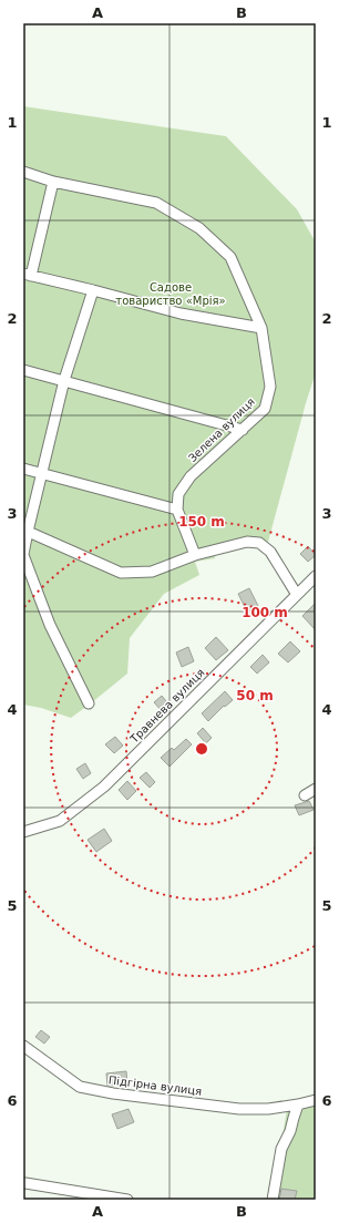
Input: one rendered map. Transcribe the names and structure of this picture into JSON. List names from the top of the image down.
{
  "streets": {
    "street": ["Зелена вулиця", "Травнева вулиця", "Підгірна вулиця"]
  },
  "parks": ["Садове товариство «Мрія»"],
  "grid": {
    "columns": ["A", "B"],
    "rows": [
      "1",
      "2",
      "3",
      "4",
      "5",
      "6"
    ]
  },
  "rings": ["150 m", "100 m", "50 m"]
}
